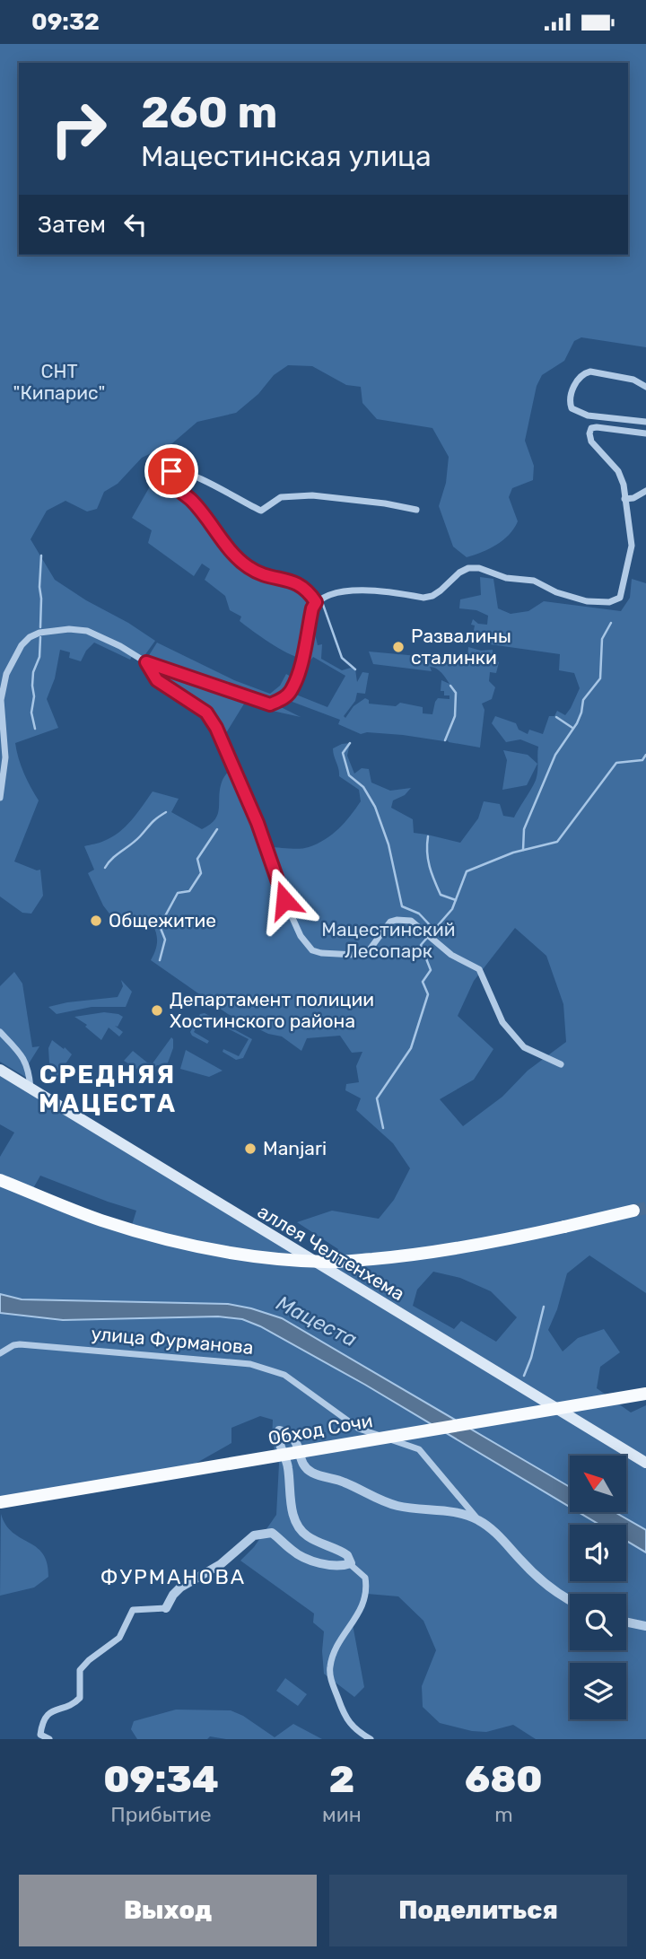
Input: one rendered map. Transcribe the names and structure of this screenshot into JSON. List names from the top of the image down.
{
  "streets": {
    "highway": ["Обход Сочи"],
    "main road": ["аллея Челтенхема"],
    "street": ["улица Фурманова"]
  },
  "districts": ["СРЕДНЯЯ МАЦЕСТА", "ФУРМАНОВА"],
  "water": ["Мацеста"],
  "parks": ["СНТ \"Кипарис\"", "Мацестинский Лесопарк"],
  "places": [
    "Развалины сталинки",
    "Общежитие",
    "Департамент полиции Хостинского района",
    "Manjari"
  ],
  "north": "top left",
  "page": {
    "status": "09:32",
    "turn": ["260 m", "Мацестинская улица"],
    "then": "Затем",
    "eta": [
      "09:34",
      "Прибытие",
      "2",
      "мин",
      "680",
      "m"
    ],
    "buttons": ["Выход", "Поделиться"]
  }
}
